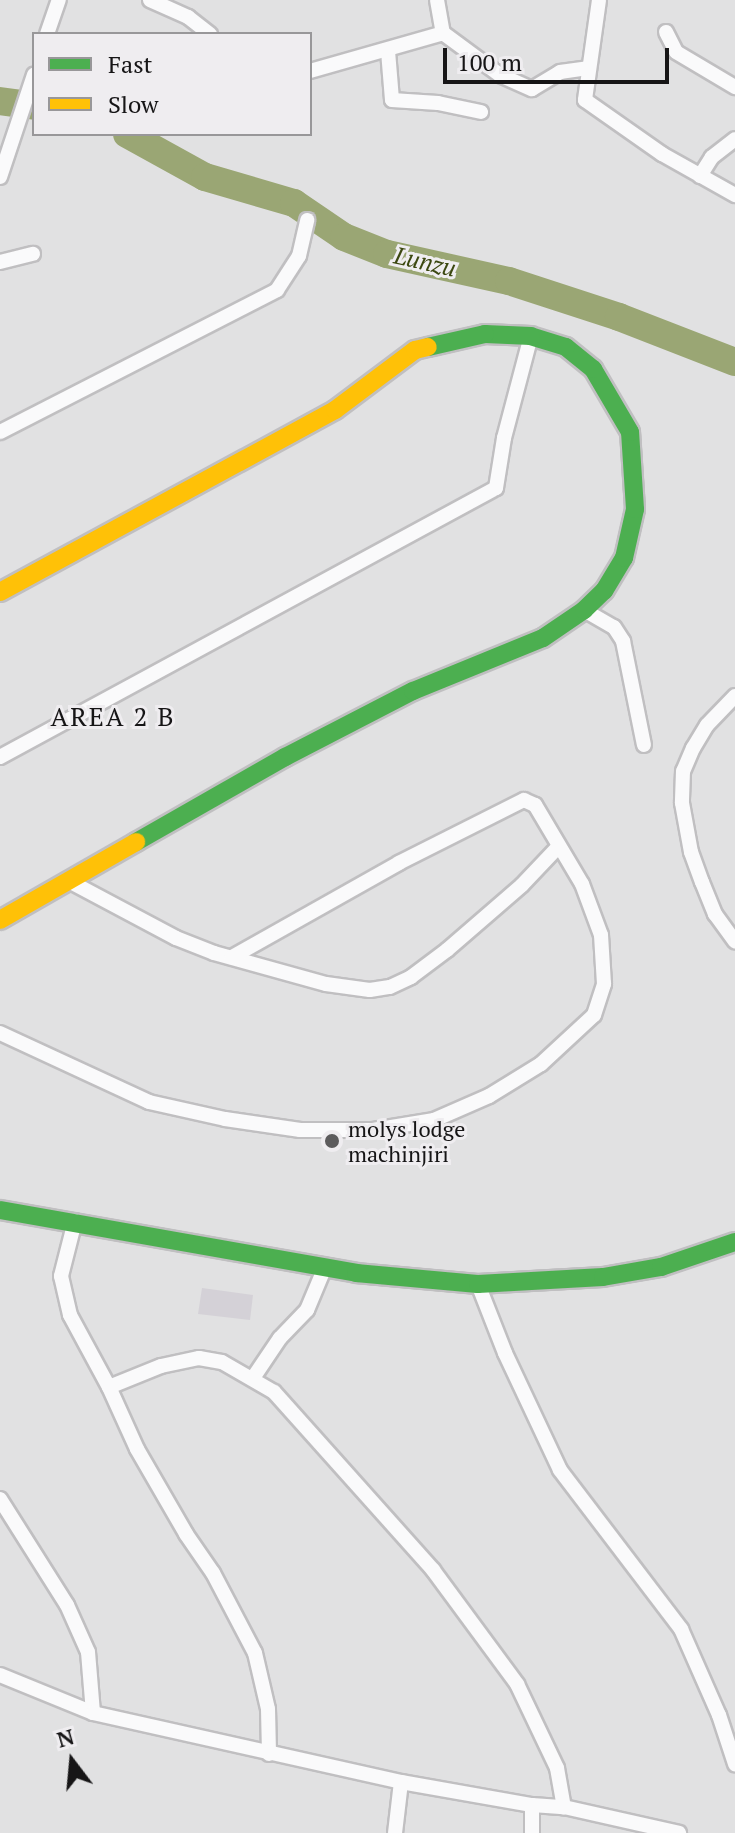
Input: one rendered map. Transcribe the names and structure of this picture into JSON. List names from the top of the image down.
{
  "districts": ["AREA 2 B"],
  "water": ["Lunzu"],
  "places": ["molys lodge machinjiri"],
  "legend": ["Fast", "Slow"],
  "scale_bar": "100 m",
  "north": "top"
}
